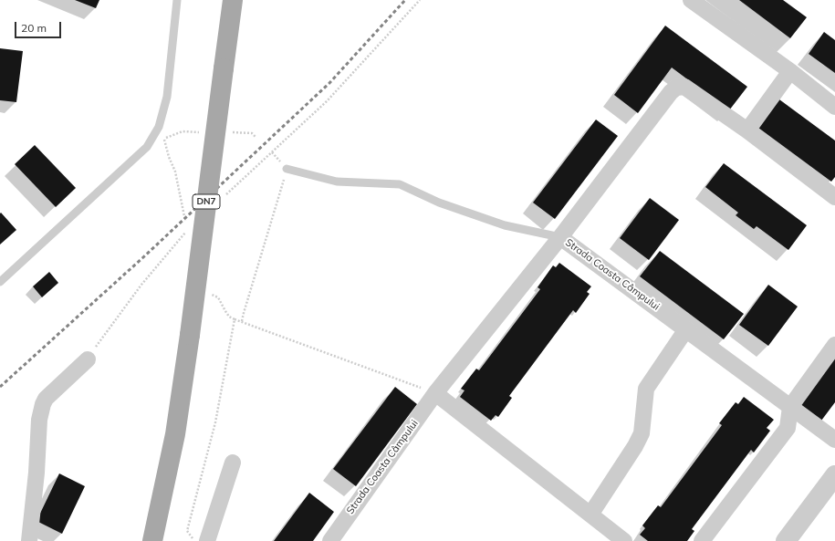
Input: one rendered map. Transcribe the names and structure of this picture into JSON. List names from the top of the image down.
{
  "streets": {
    "main road": ["DN7"],
    "street": ["Strada Coasta Câmpului"]
  },
  "scale_bar": "20 m"
}
